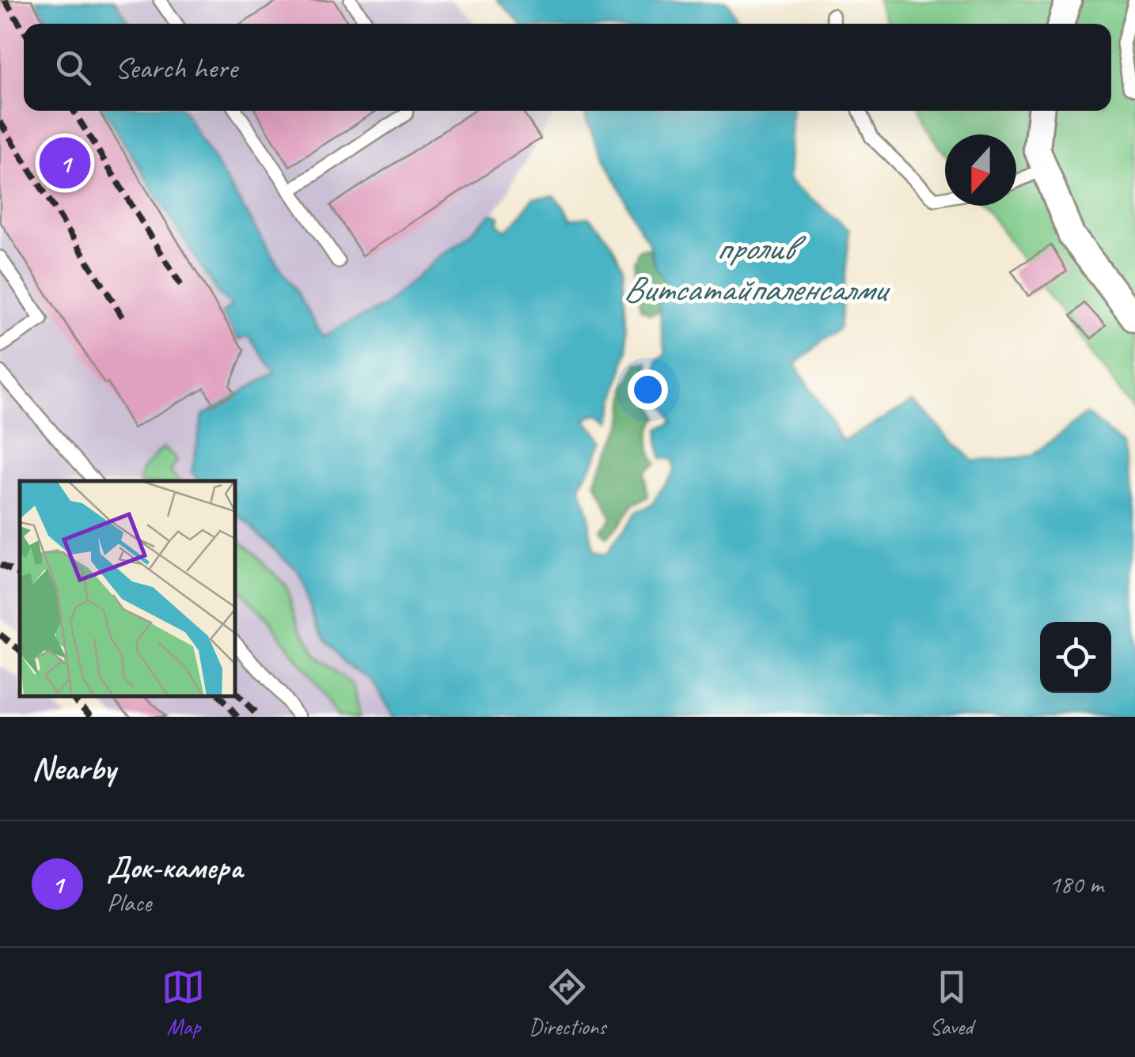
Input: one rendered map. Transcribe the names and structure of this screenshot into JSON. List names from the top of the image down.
{
  "water": ["пролив Витсатайпаленсалми"],
  "north": "bottom",
  "page": {
    "search": "Search here",
    "pins": "1",
    "heading": "Nearby",
    "list": [
      {
        "mark": "1",
        "name": "Док-камера",
        "note": "Place",
        "value": "180 m"
      }
    ],
    "nav": ["Map", "Directions", "Saved"]
  }
}
